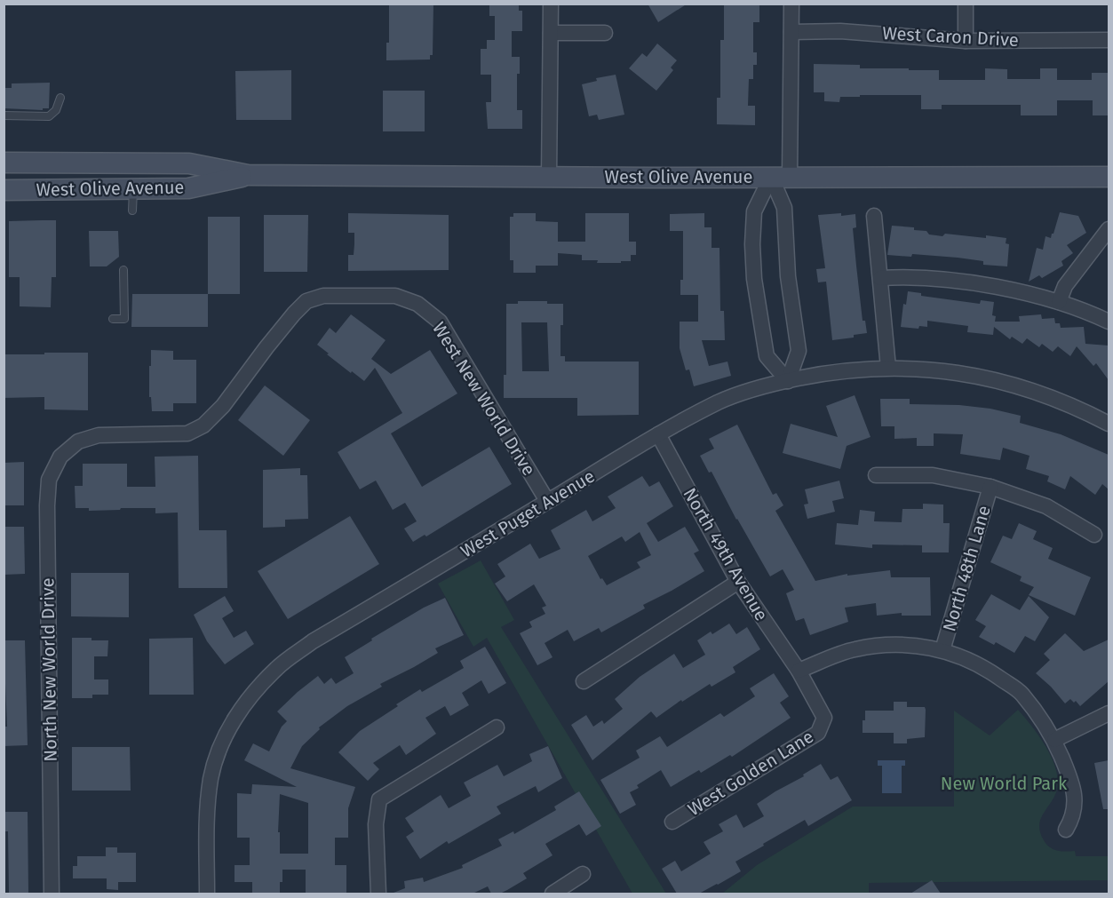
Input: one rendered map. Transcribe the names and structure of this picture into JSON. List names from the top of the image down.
{
  "streets": {
    "main road": ["West Olive Avenue"],
    "street": [
      "West Caron Drive",
      "West New World Drive",
      "West Puget Avenue",
      "North 49th Avenue",
      "North 48th Lane",
      "North New World Drive",
      "West Golden Lane"
    ]
  },
  "crossings": [
    ["West New World Drive", "West Puget Avenue"],
    ["West New World Drive", "North New World Drive"],
    ["West Puget Avenue", "North 49th Avenue"],
    ["North 49th Avenue", "West Golden Lane"]
  ],
  "parks": ["New World Park"]
}
